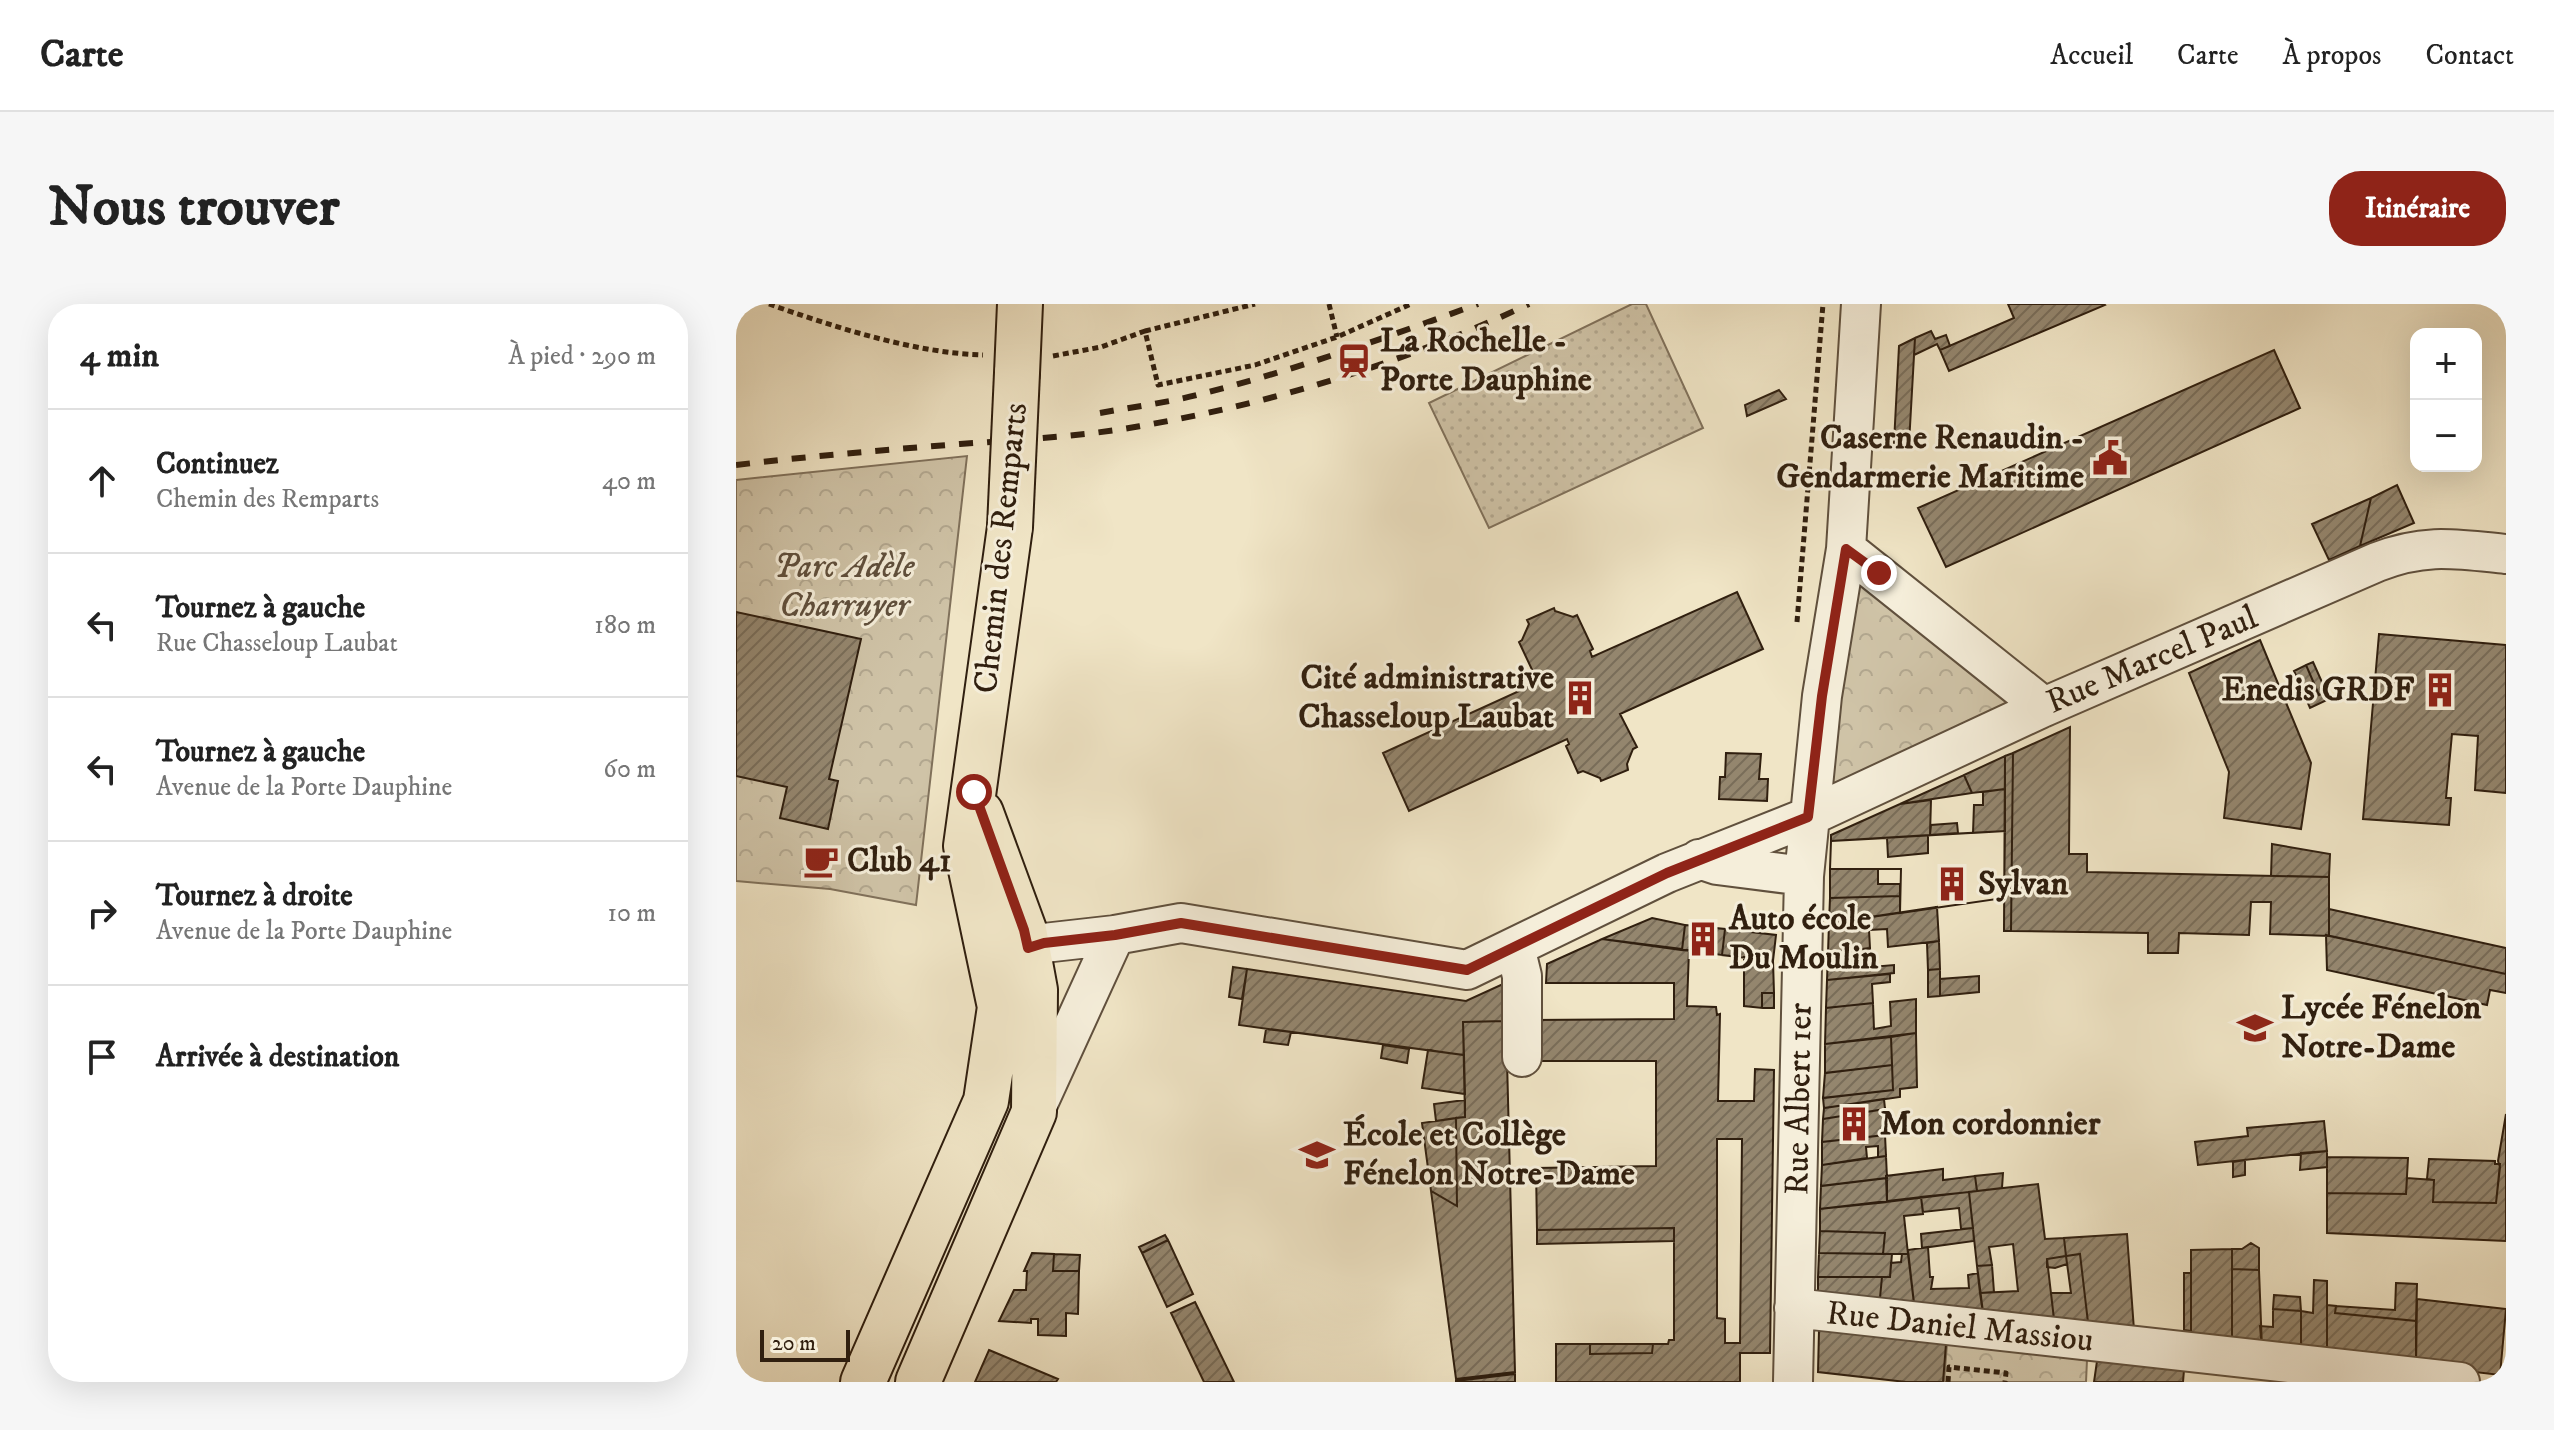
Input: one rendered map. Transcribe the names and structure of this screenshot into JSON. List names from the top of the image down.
{
  "streets": {
    "main road": ["Chemin des Remparts"],
    "street": ["Rue Marcel Paul", "Rue Albert 1er", "Rue Daniel Massiou"]
  },
  "crossings": [
    ["Chemin des Remparts", "Rue Marcel Paul"],
    ["Rue Marcel Paul", "Rue Albert 1er"],
    ["Rue Albert 1er", "Rue Daniel Massiou"]
  ],
  "parks": ["Parc Adèle Charruyer"],
  "places": {
    "station": ["La Rochelle - Porte Dauphine"],
    "public building": ["Caserne Renaudin - Gendarmerie Maritime"],
    "building": [
      "Enedis GRDF",
      "Cité administrative Chasseloup Laubat",
      "Sylvan",
      "Auto école Du Moulin",
      "Mon cordonnier"
    ],
    "cafe": ["Club 41"],
    "school or university": ["Lycée Fénelon Notre-Dame", "École et Collège Fénelon Notre-Dame"]
  },
  "scale_bar": "20 m",
  "page": {
    "header": "Carte",
    "nav": [
      "Accueil",
      "Carte",
      "À propos",
      "Contact"
    ],
    "buttons": "Itinéraire",
    "title": "Nous trouver",
    "heading": ["4 min", "À pied · 290 m"],
    "map_buttons": ["+", "−"],
    "list": [
      ["Continuez", "Chemin des Remparts", "40 m"],
      ["Tournez à gauche", "Rue Chasseloup Laubat", "180 m"],
      ["Tournez à gauche", "Avenue de la Porte Dauphine", "60 m"],
      ["Tournez à droite", "Avenue de la Porte Dauphine", "10 m"],
      "Arrivée à destination"
    ],
    "scale": "20 m"
  }
}
